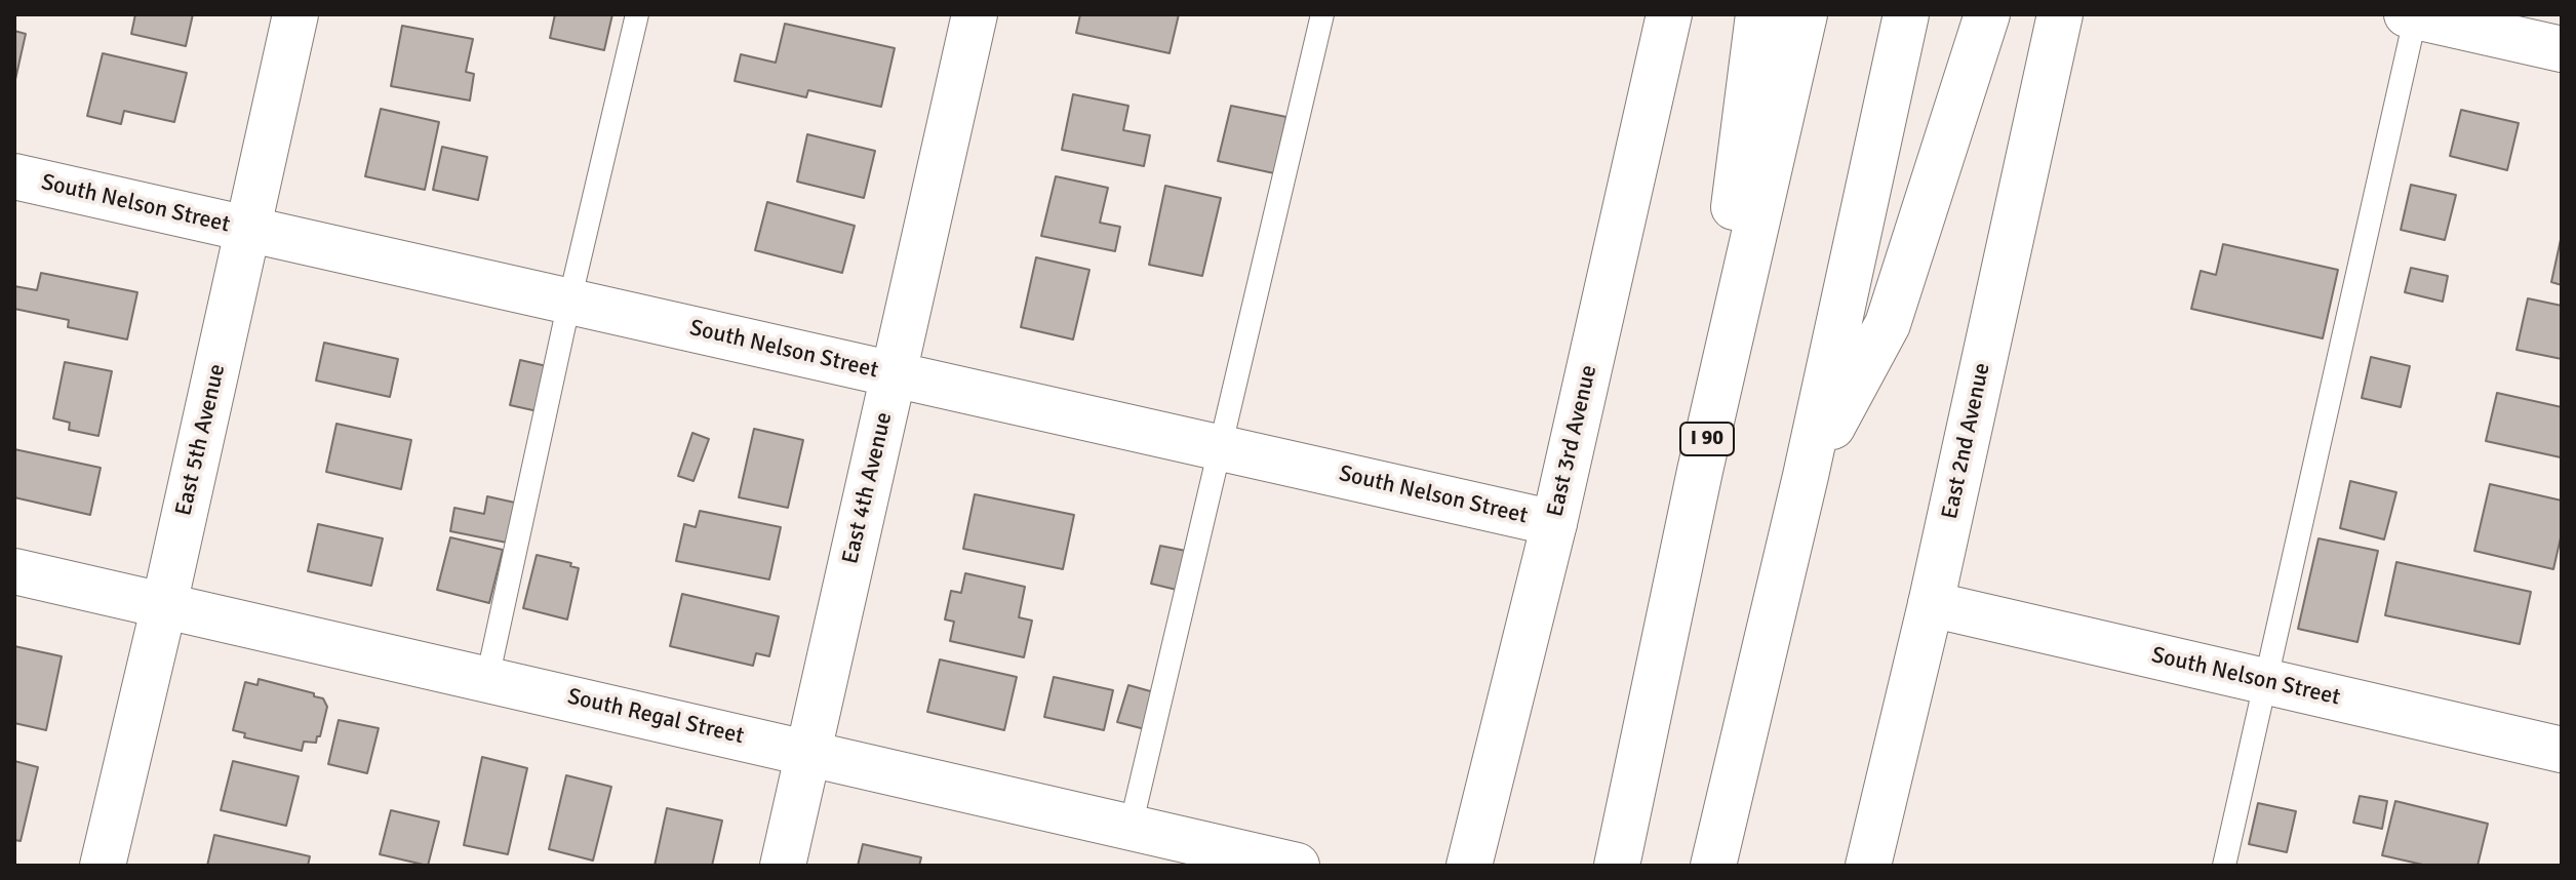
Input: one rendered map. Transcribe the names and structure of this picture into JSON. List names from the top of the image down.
{
  "streets": {
    "main road": [
      "South Nelson Street",
      "I 90",
      "East 5th Avenue",
      "East 3rd Avenue",
      "East 2nd Avenue",
      "East 4th Avenue",
      "South Regal Street"
    ]
  },
  "crossings": [
    ["South Nelson Street", "East 5th Avenue"],
    ["South Nelson Street", "East 3rd Avenue"],
    ["South Nelson Street", "East 2nd Avenue"],
    ["South Nelson Street", "East 4th Avenue"],
    ["East 5th Avenue", "South Regal Street"],
    ["East 4th Avenue", "South Regal Street"]
  ]
}
